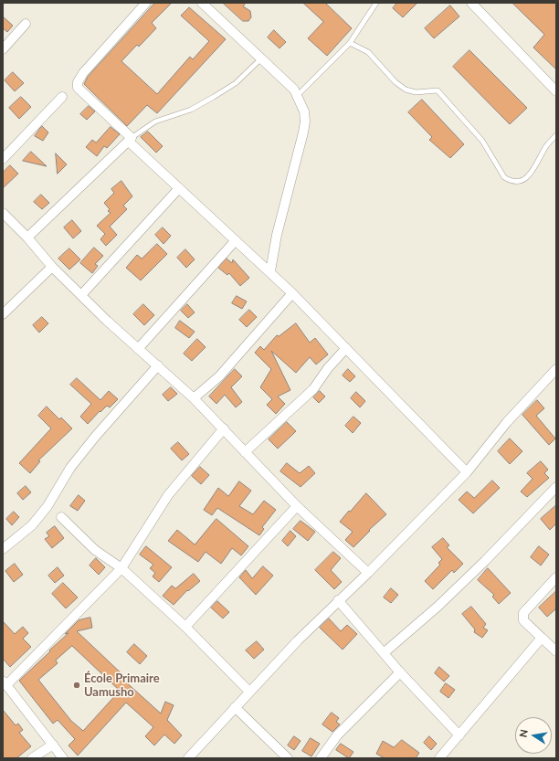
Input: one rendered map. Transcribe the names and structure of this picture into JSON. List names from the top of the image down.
{
  "places": ["École Primaire Uamusho"],
  "north": "left"
}
